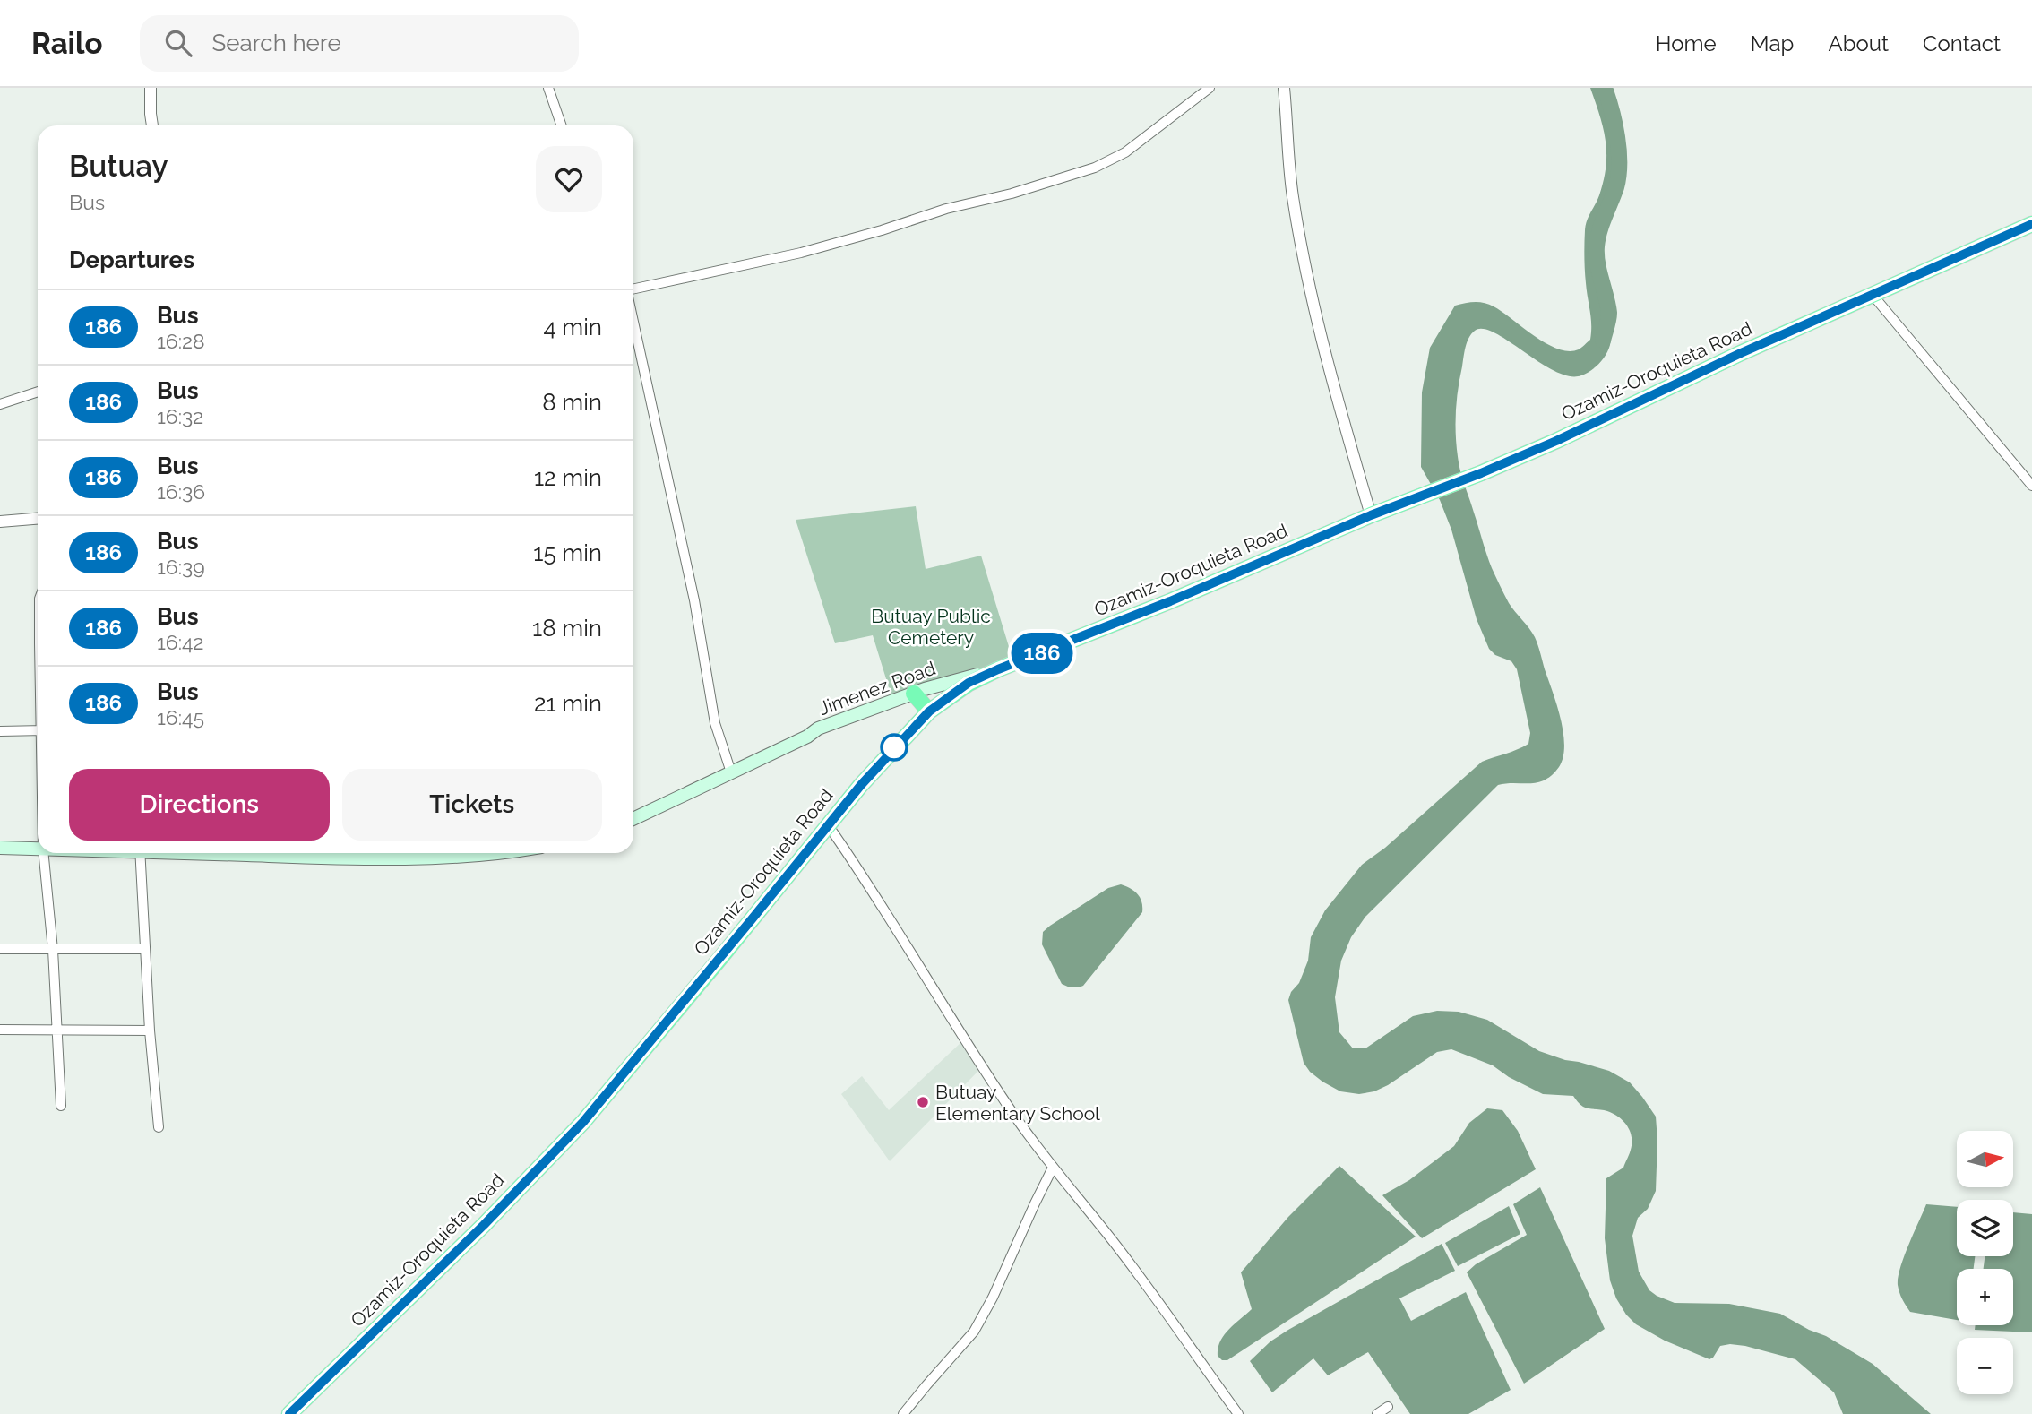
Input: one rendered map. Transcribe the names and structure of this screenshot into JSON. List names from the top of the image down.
{
  "streets": {
    "highway": ["Ozamiz-Oroquieta Road"],
    "main road": ["Jimenez Road"]
  },
  "crossings": [
    ["Ozamiz-Oroquieta Road", "Jimenez Road"]
  ],
  "parks": ["Butuay Public Cemetery"],
  "places": ["Butuay Elementary School"],
  "lines": ["bus line 186"],
  "north": "right",
  "page": {
    "header": "Railo",
    "search": "Search here",
    "nav": [
      "Home",
      "Map",
      "About",
      "Contact"
    ],
    "on_map": "186",
    "heading": [
      ["Butuay", "Bus"],
      "Departures"
    ],
    "list": [
      {
        "mark": "186",
        "name": "Bus",
        "note": "16:28",
        "value": "4 min"
      },
      {
        "mark": "186",
        "name": "Bus",
        "note": "16:32",
        "value": "8 min"
      },
      {
        "mark": "186",
        "name": "Bus",
        "note": "16:36",
        "value": "12 min"
      },
      {
        "mark": "186",
        "name": "Bus",
        "note": "16:39",
        "value": "15 min"
      },
      {
        "mark": "186",
        "name": "Bus",
        "note": "16:42",
        "value": "18 min"
      },
      {
        "mark": "186",
        "name": "Bus",
        "note": "16:45",
        "value": "21 min"
      }
    ],
    "buttons": ["Directions", "Tickets"],
    "map_buttons": ["+", "−"]
  }
}
